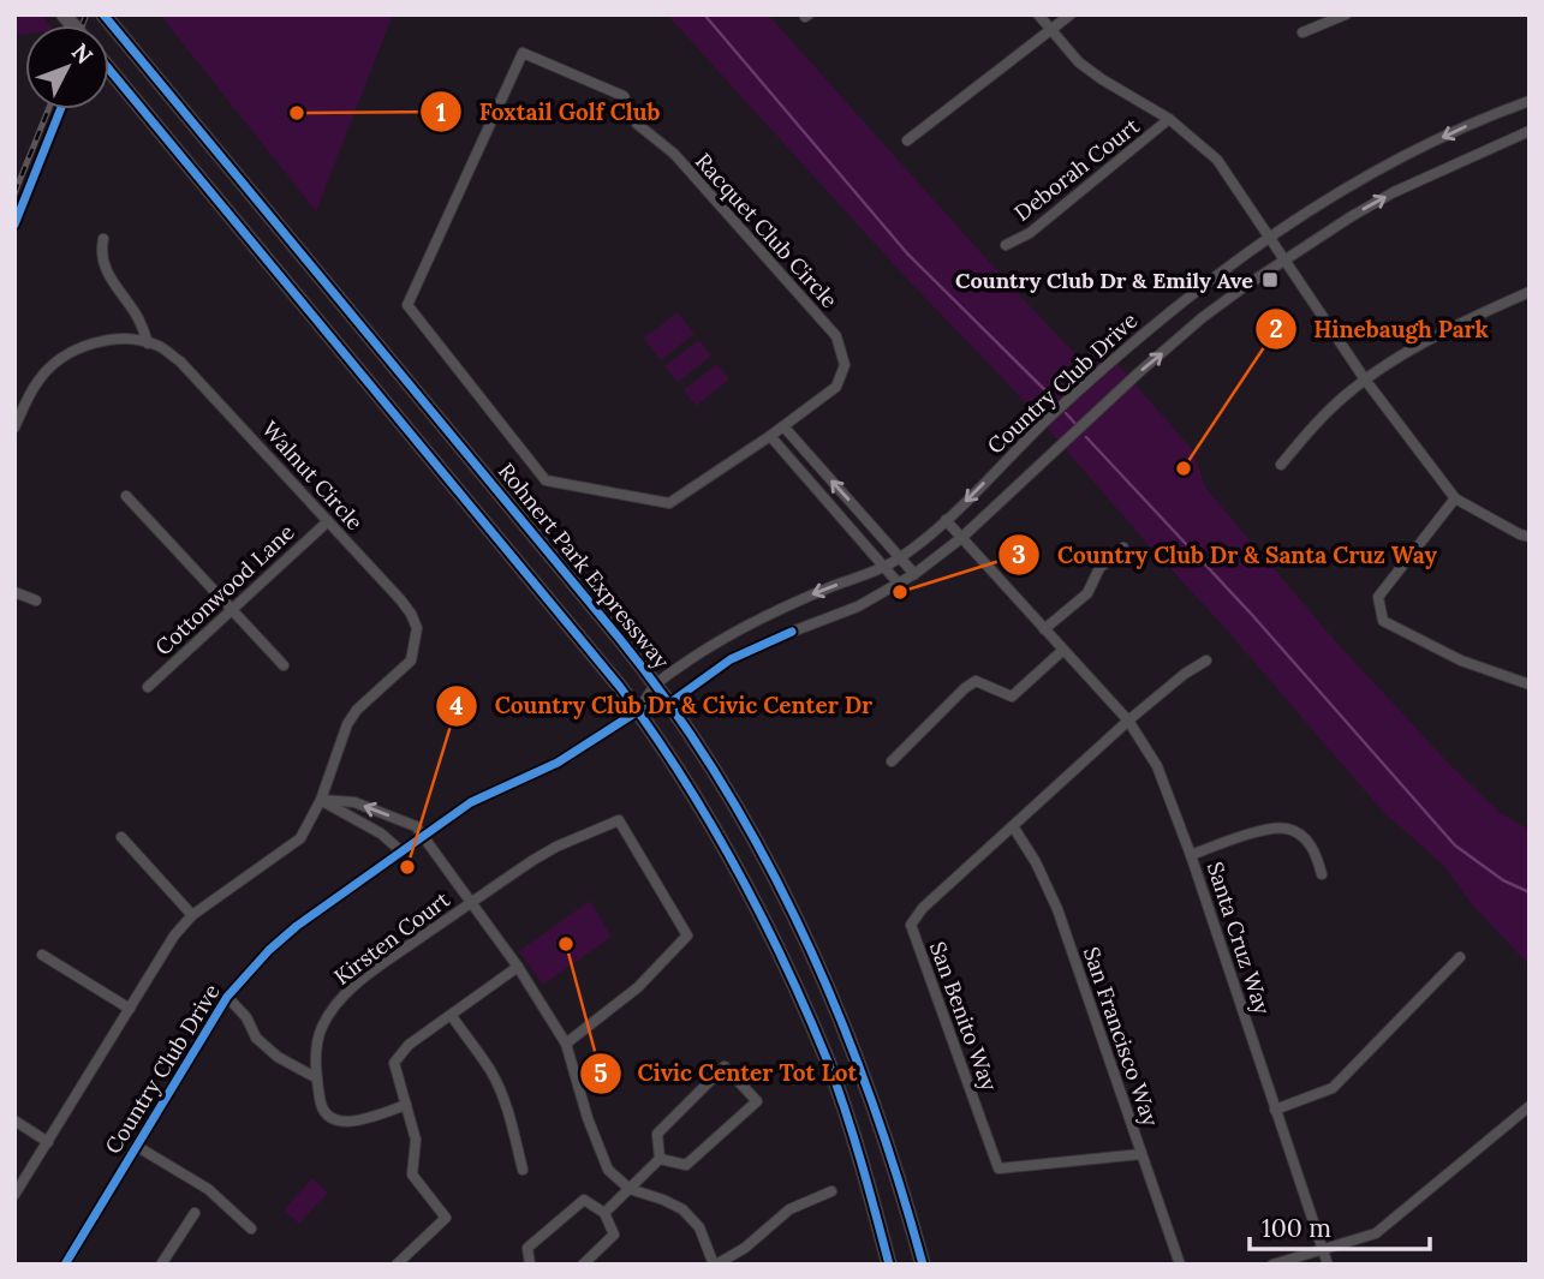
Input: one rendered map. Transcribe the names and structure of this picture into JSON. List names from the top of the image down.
{
  "streets": {
    "main road": ["Rohnert Park Expressway"],
    "street": [
      "Deborah Court",
      "Racquet Club Circle",
      "Country Club Drive",
      "Walnut Circle",
      "Cottonwood Lane",
      "Kirsten Court",
      "Santa Cruz Way",
      "San Benito Way",
      "San Francisco Way"
    ]
  },
  "crossings": [
    ["Country Club Drive", "Rohnert Park Expressway"],
    ["Country Club Drive", "Kirsten Court"],
    ["Country Club Drive", "Santa Cruz Way"],
    ["Walnut Circle", "Cottonwood Lane"],
    ["Santa Cruz Way", "San Benito Way"],
    ["San Benito Way", "San Francisco Way"]
  ],
  "places": {
    "other": [
      "Foxtail Golf Club",
      "Hinebaugh Park",
      "Country Club Dr & Santa Cruz Way",
      "Country Club Dr & Civic Center Dr",
      "Civic Center Tot Lot"
    ],
    "transit": ["Country Club Dr & Emily Ave"]
  },
  "scale_bar": "100 m",
  "north": "top right"
}
